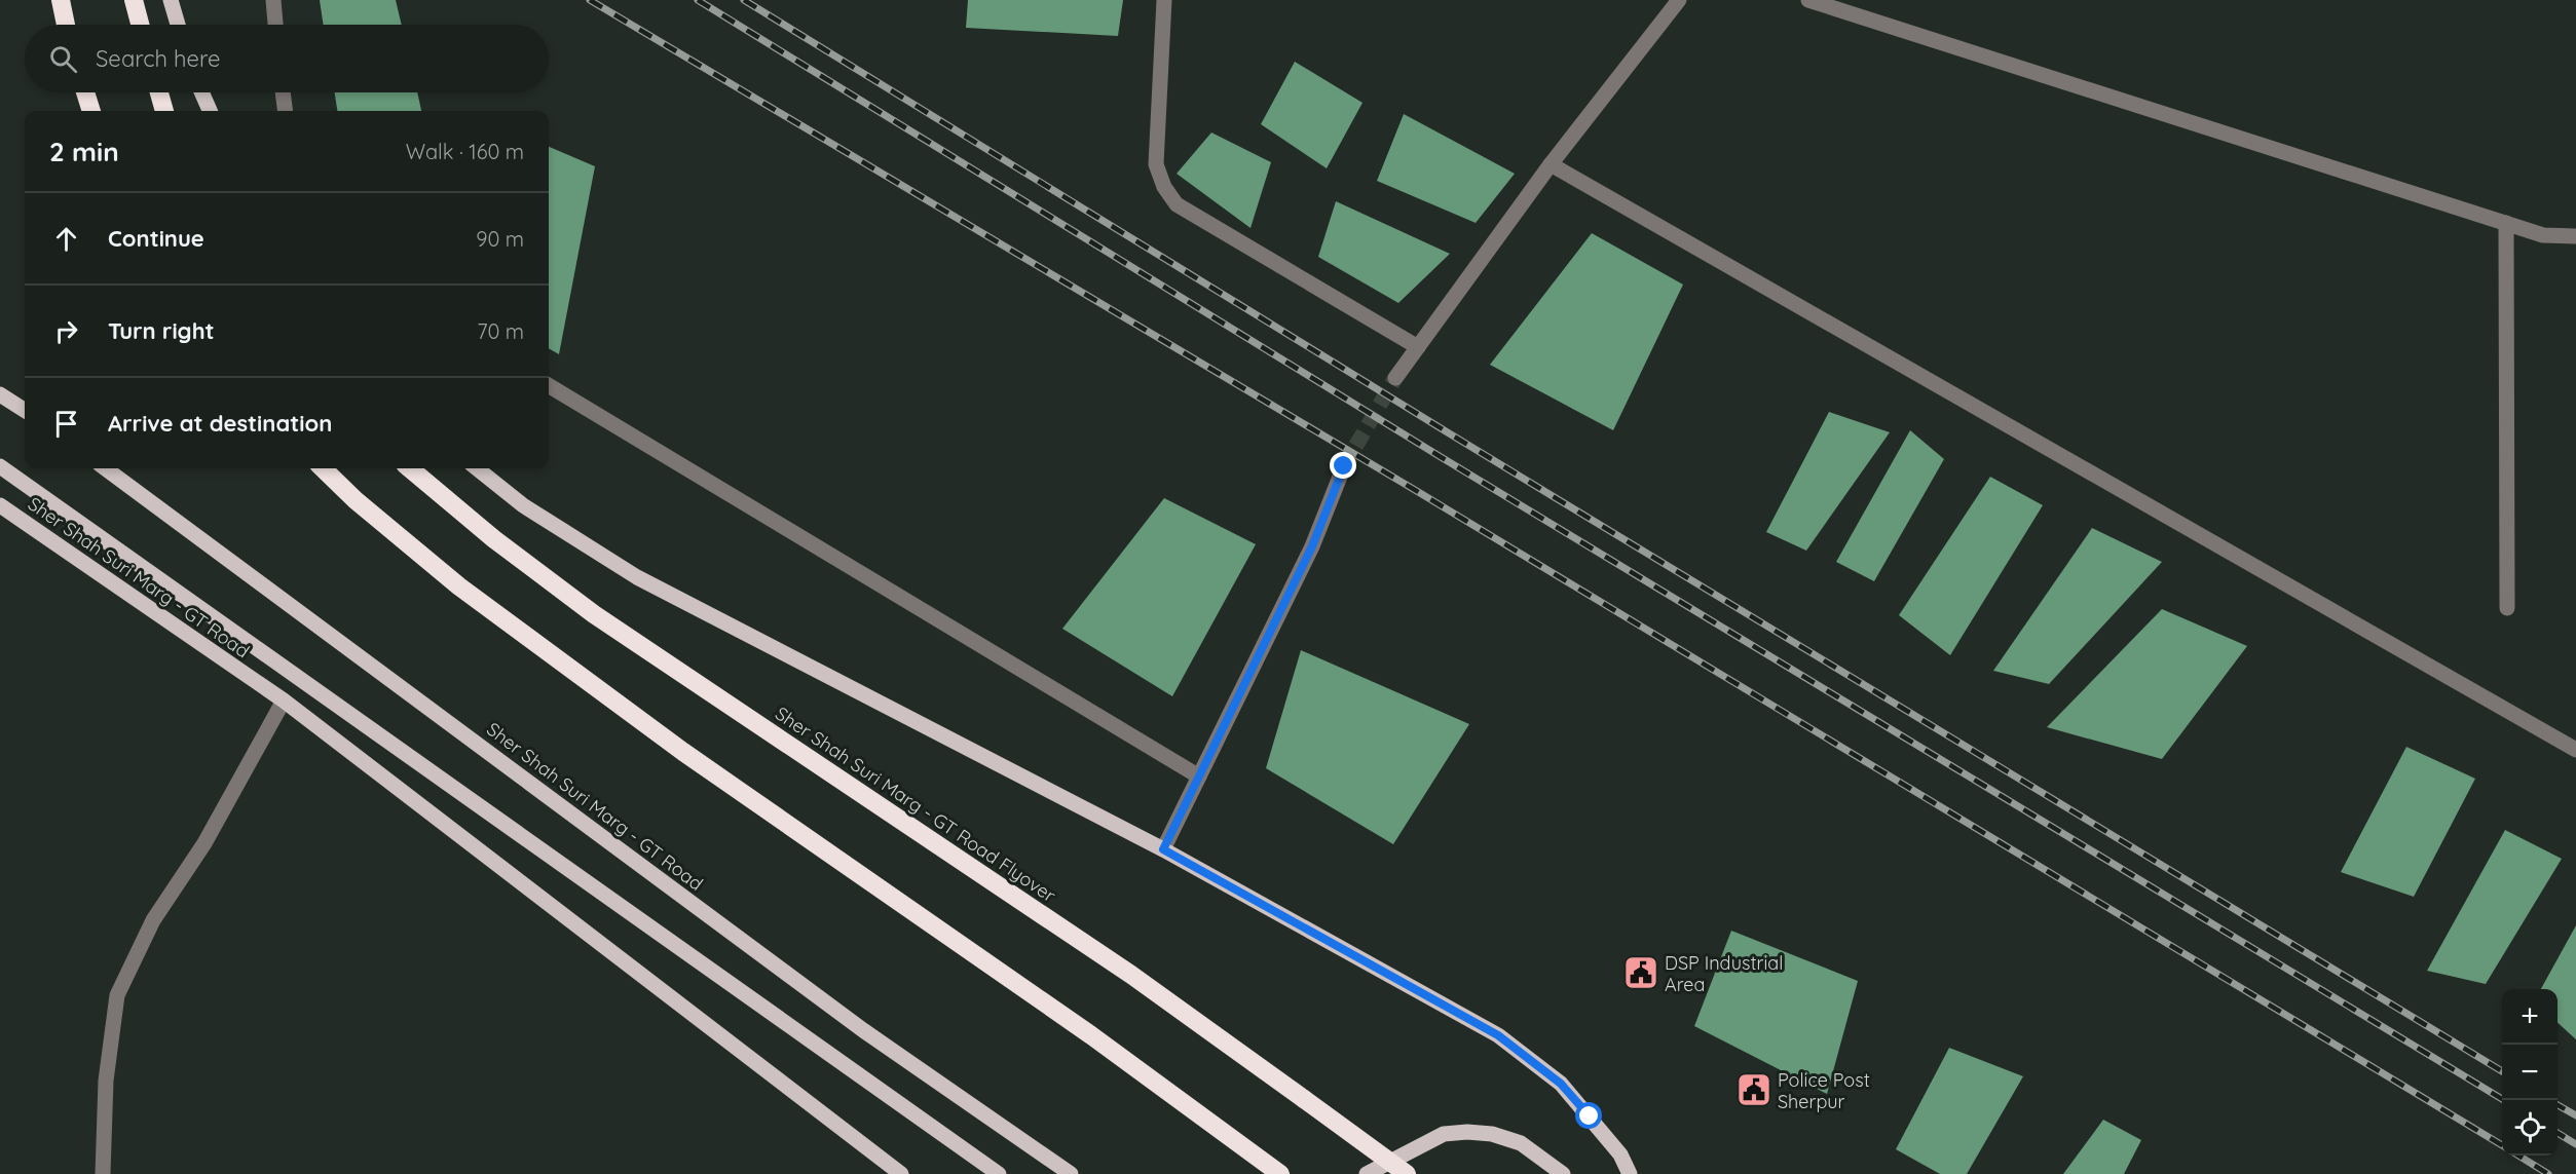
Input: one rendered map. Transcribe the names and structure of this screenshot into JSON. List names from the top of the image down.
{
  "streets": {
    "highway": ["Sher Shah Suri Marg - GT Road Flyover"],
    "main road": ["Sher Shah Suri Marg - GT Road"]
  },
  "places": {
    "public building": ["DSP Industrial Area", "Police Post Sherpur"]
  },
  "page": {
    "search": "Search here",
    "heading": ["2 min", "Walk · 160 m"],
    "list": [
      ["Continue", "90 m"],
      ["Turn right", "70 m"],
      "Arrive at destination"
    ],
    "map_buttons": ["+", "−"]
  }
}
